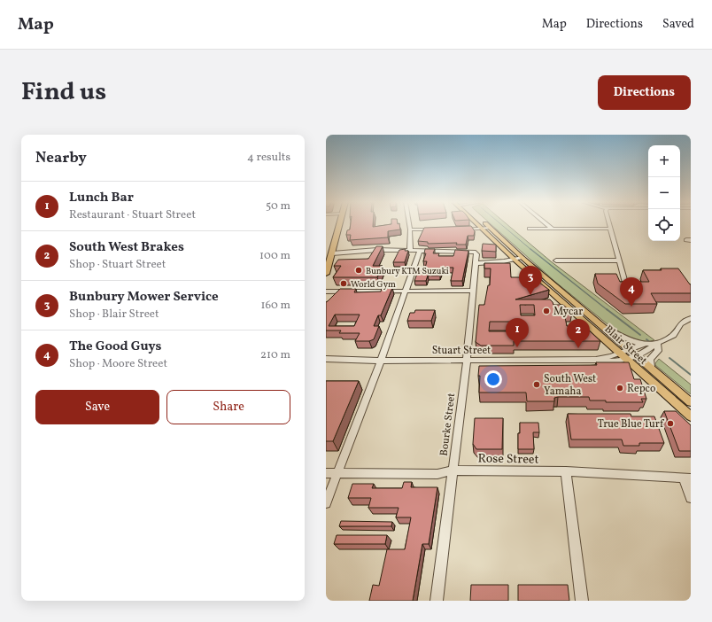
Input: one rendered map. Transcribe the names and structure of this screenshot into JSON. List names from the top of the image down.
{
  "streets": {
    "main road": ["Blair Street"],
    "street": ["Stuart Street", "Bourke Street", "Rose Street"]
  },
  "crossings": [
    ["Blair Street", "Stuart Street"],
    ["Stuart Street", "Bourke Street"],
    ["Bourke Street", "Rose Street"]
  ],
  "places": [
    "Bunbury KTM Suzuki",
    "World Gym",
    "Mycar",
    "South West Yamaha",
    "Repco",
    "True Blue Turf"
  ],
  "page": {
    "header": "Map",
    "nav": ["Map", "Directions", "Saved"],
    "title": "Find us",
    "buttons": [
      "Directions",
      ["Save", "Share"]
    ],
    "heading": ["Nearby", "4 results"],
    "map_buttons": ["+", "−"],
    "list": [
      {
        "mark": "1",
        "name": "Lunch Bar",
        "note": "Restaurant · Stuart Street",
        "value": "50 m"
      },
      {
        "mark": "2",
        "name": "South West Brakes",
        "note": "Shop · Stuart Street",
        "value": "100 m"
      },
      {
        "mark": "3",
        "name": "Bunbury Mower Service",
        "note": "Shop · Blair Street",
        "value": "160 m"
      },
      {
        "mark": "4",
        "name": "The Good Guys",
        "note": "Shop · Moore Street",
        "value": "210 m"
      }
    ],
    "pins": [
      "3",
      "4",
      "1",
      "2"
    ]
  }
}
